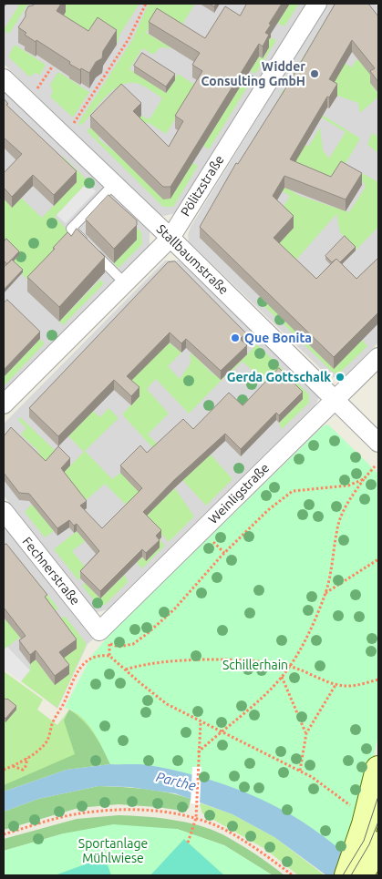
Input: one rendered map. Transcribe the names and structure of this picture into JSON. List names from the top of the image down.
{
  "streets": {
    "street": [
      "Pölitzstraße",
      "Stallbaumstraße",
      "Weinligstraße",
      "Fechnerstraße"
    ]
  },
  "crossings": [
    ["Pölitzstraße", "Stallbaumstraße"],
    ["Stallbaumstraße", "Weinligstraße"],
    ["Weinligstraße", "Fechnerstraße"]
  ],
  "water": ["Parthe"],
  "parks": ["Schillerhain", "Sportanlage Mühlwiese"],
  "places": ["Widder Consulting GmbH", "Que Bonita", "Gerda Gottschalk"]
}
